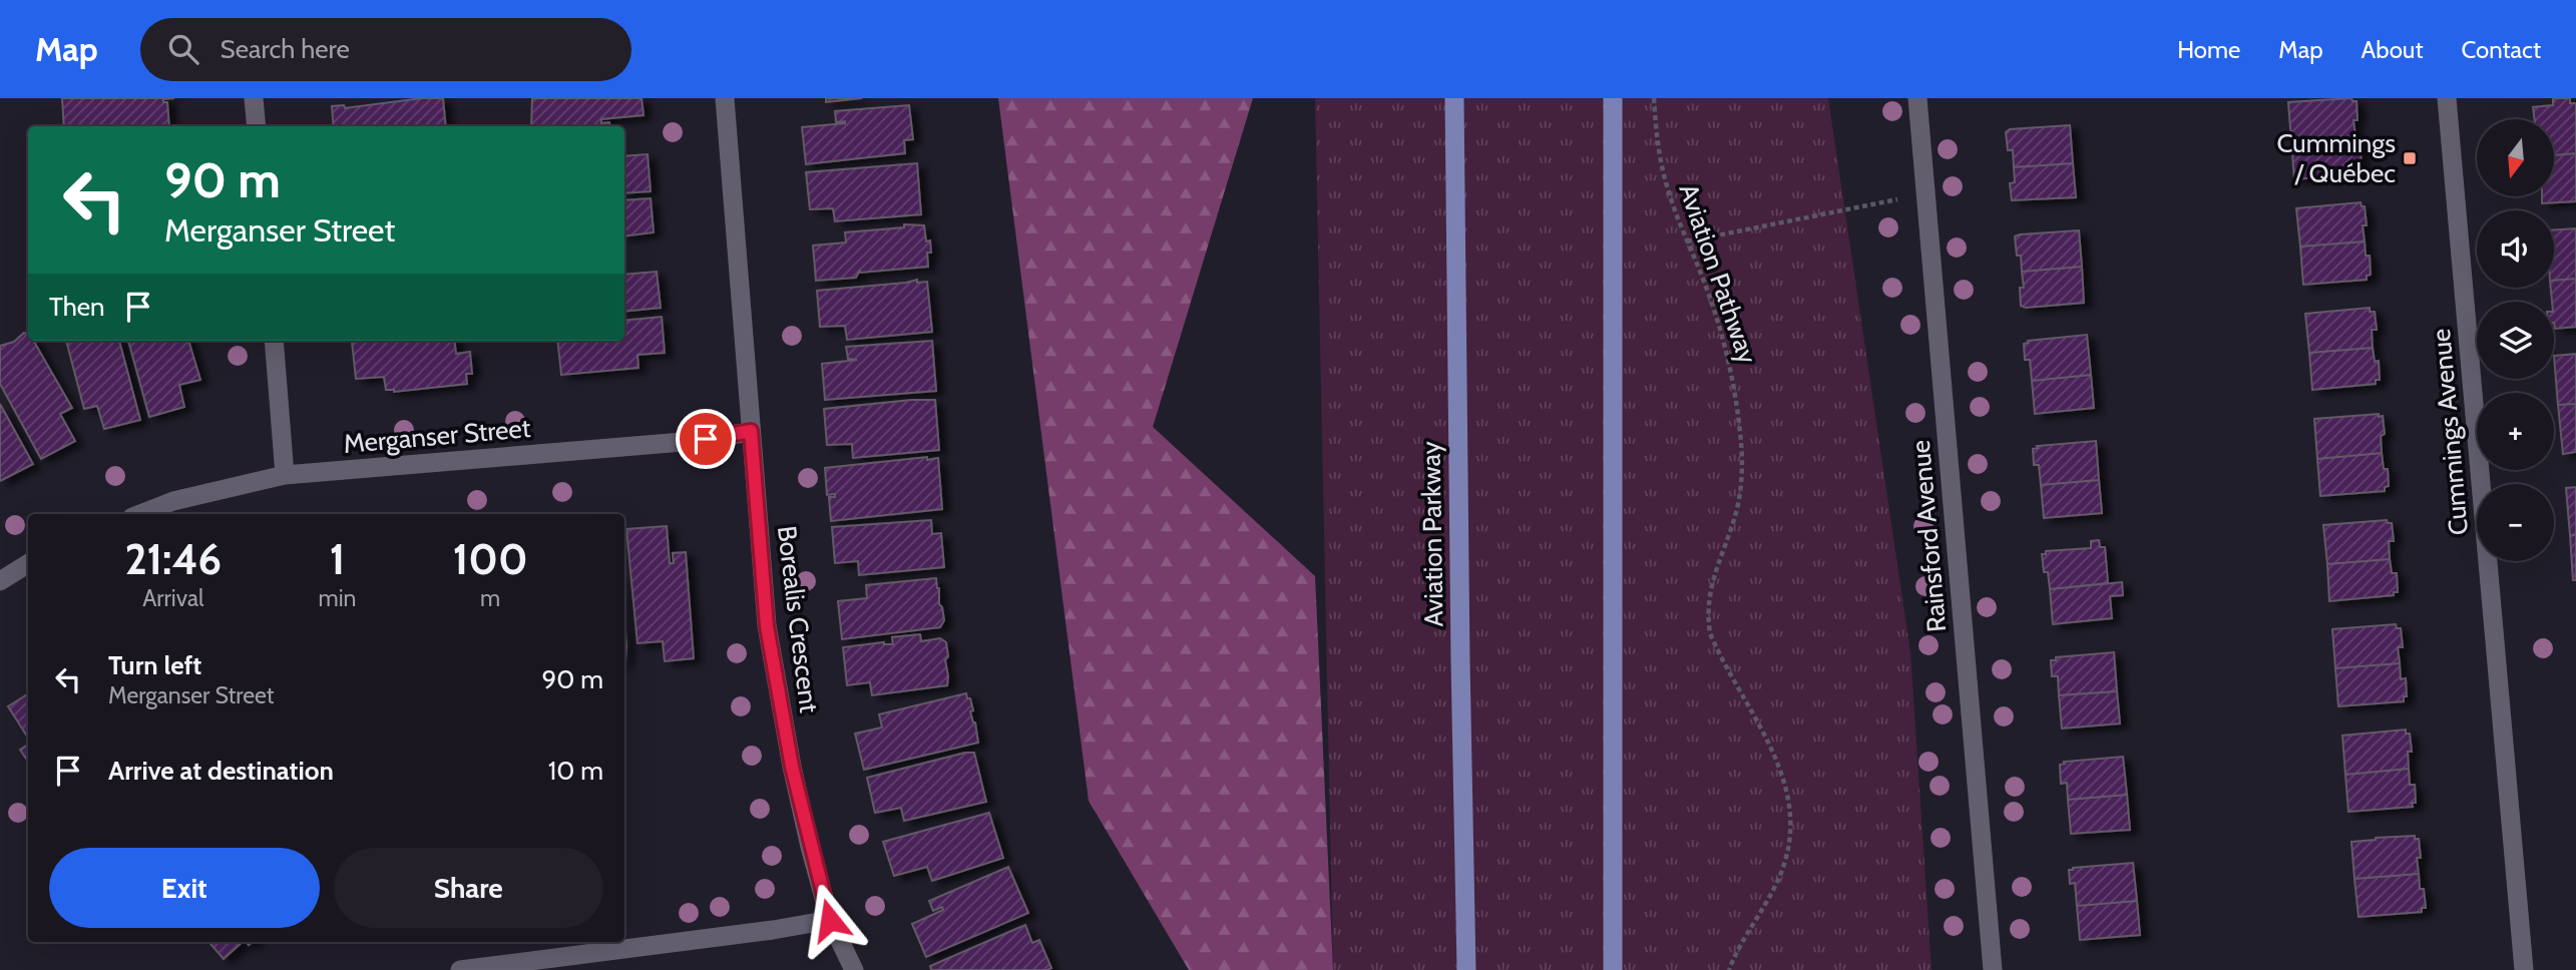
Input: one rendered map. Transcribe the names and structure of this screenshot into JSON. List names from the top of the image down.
{
  "streets": {
    "main road": ["Aviation Parkway"],
    "street": [
      "Cummings Avenue",
      "Merganser Street",
      "Rainsford Avenue",
      "Borealis Crescent"
    ],
    "path": ["Aviation Pathway"]
  },
  "crossings": [
    ["Merganser Street", "Borealis Crescent"]
  ],
  "places": {
    "transit": ["Cummings / Québec"]
  },
  "north": "bottom",
  "page": {
    "header": "Map",
    "search": "Search here",
    "nav": [
      "Home",
      "Map",
      "About",
      "Contact"
    ],
    "map_buttons": ["+", "−"],
    "turn": ["90 m", "Merganser Street"],
    "then": "Then",
    "eta": [
      "21:46",
      "Arrival",
      "1",
      "min",
      "100",
      "m"
    ],
    "list": [
      {
        "name": "Turn left",
        "note": "Merganser Street",
        "value": "90 m"
      },
      {
        "name": "Arrive at destination",
        "value": "10 m"
      }
    ],
    "buttons": ["Exit", "Share"]
  }
}
